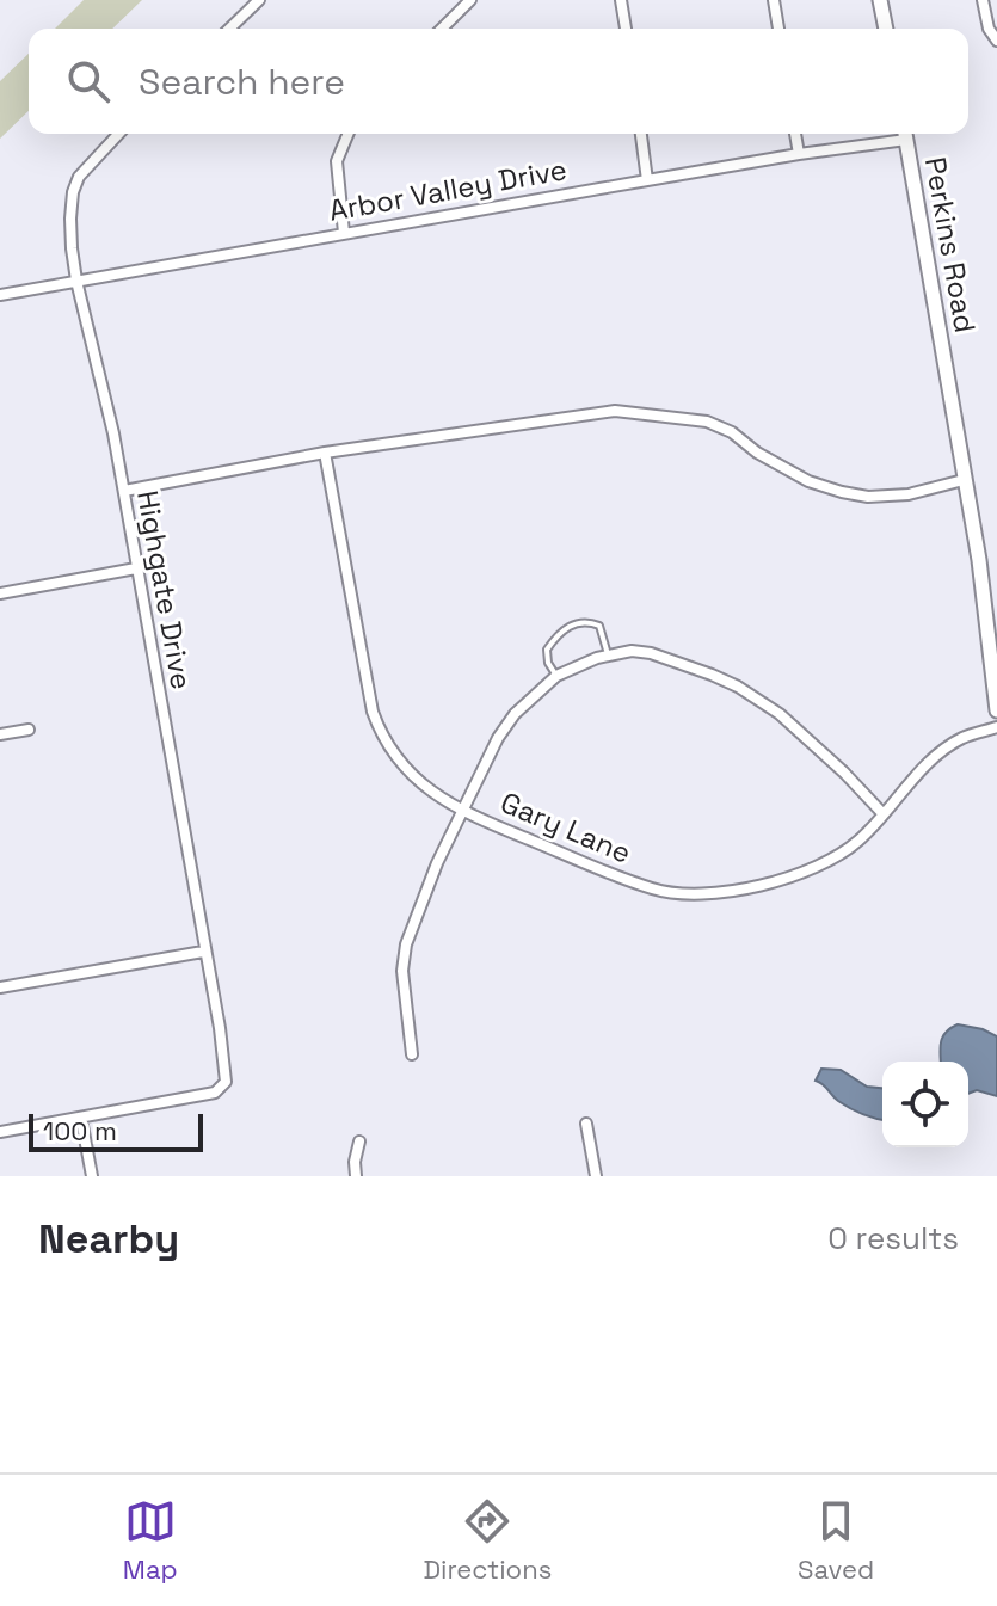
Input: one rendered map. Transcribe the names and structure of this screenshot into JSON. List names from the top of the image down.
{
  "streets": {
    "main road": ["Perkins Road"],
    "street": ["Arbor Valley Drive", "Highgate Drive", "Gary Lane"]
  },
  "crossings": [
    ["Arbor Valley Drive", "Perkins Road"],
    ["Arbor Valley Drive", "Highgate Drive"]
  ],
  "scale_bar": "100 m",
  "page": {
    "search": "Search here",
    "scale": "100 m",
    "heading": ["Nearby", "0 results"],
    "nav": ["Map", "Directions", "Saved"]
  }
}
